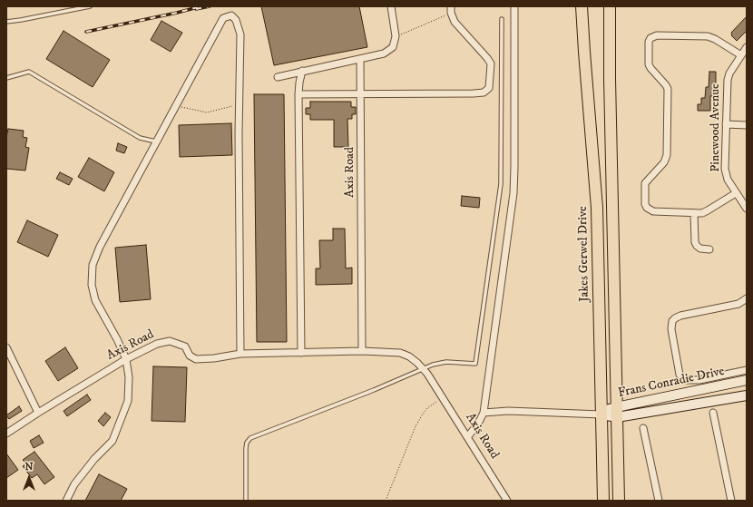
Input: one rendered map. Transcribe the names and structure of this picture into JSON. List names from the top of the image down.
{
  "streets": {
    "highway": ["Jakes Gerwel Drive"],
    "main road": ["Frans Conradie Drive"],
    "street": ["Pinewood Avenue", "Axis Road"]
  },
  "crossings": [
    ["Jakes Gerwel Drive", "Frans Conradie Drive"]
  ],
  "north": "top"
}
